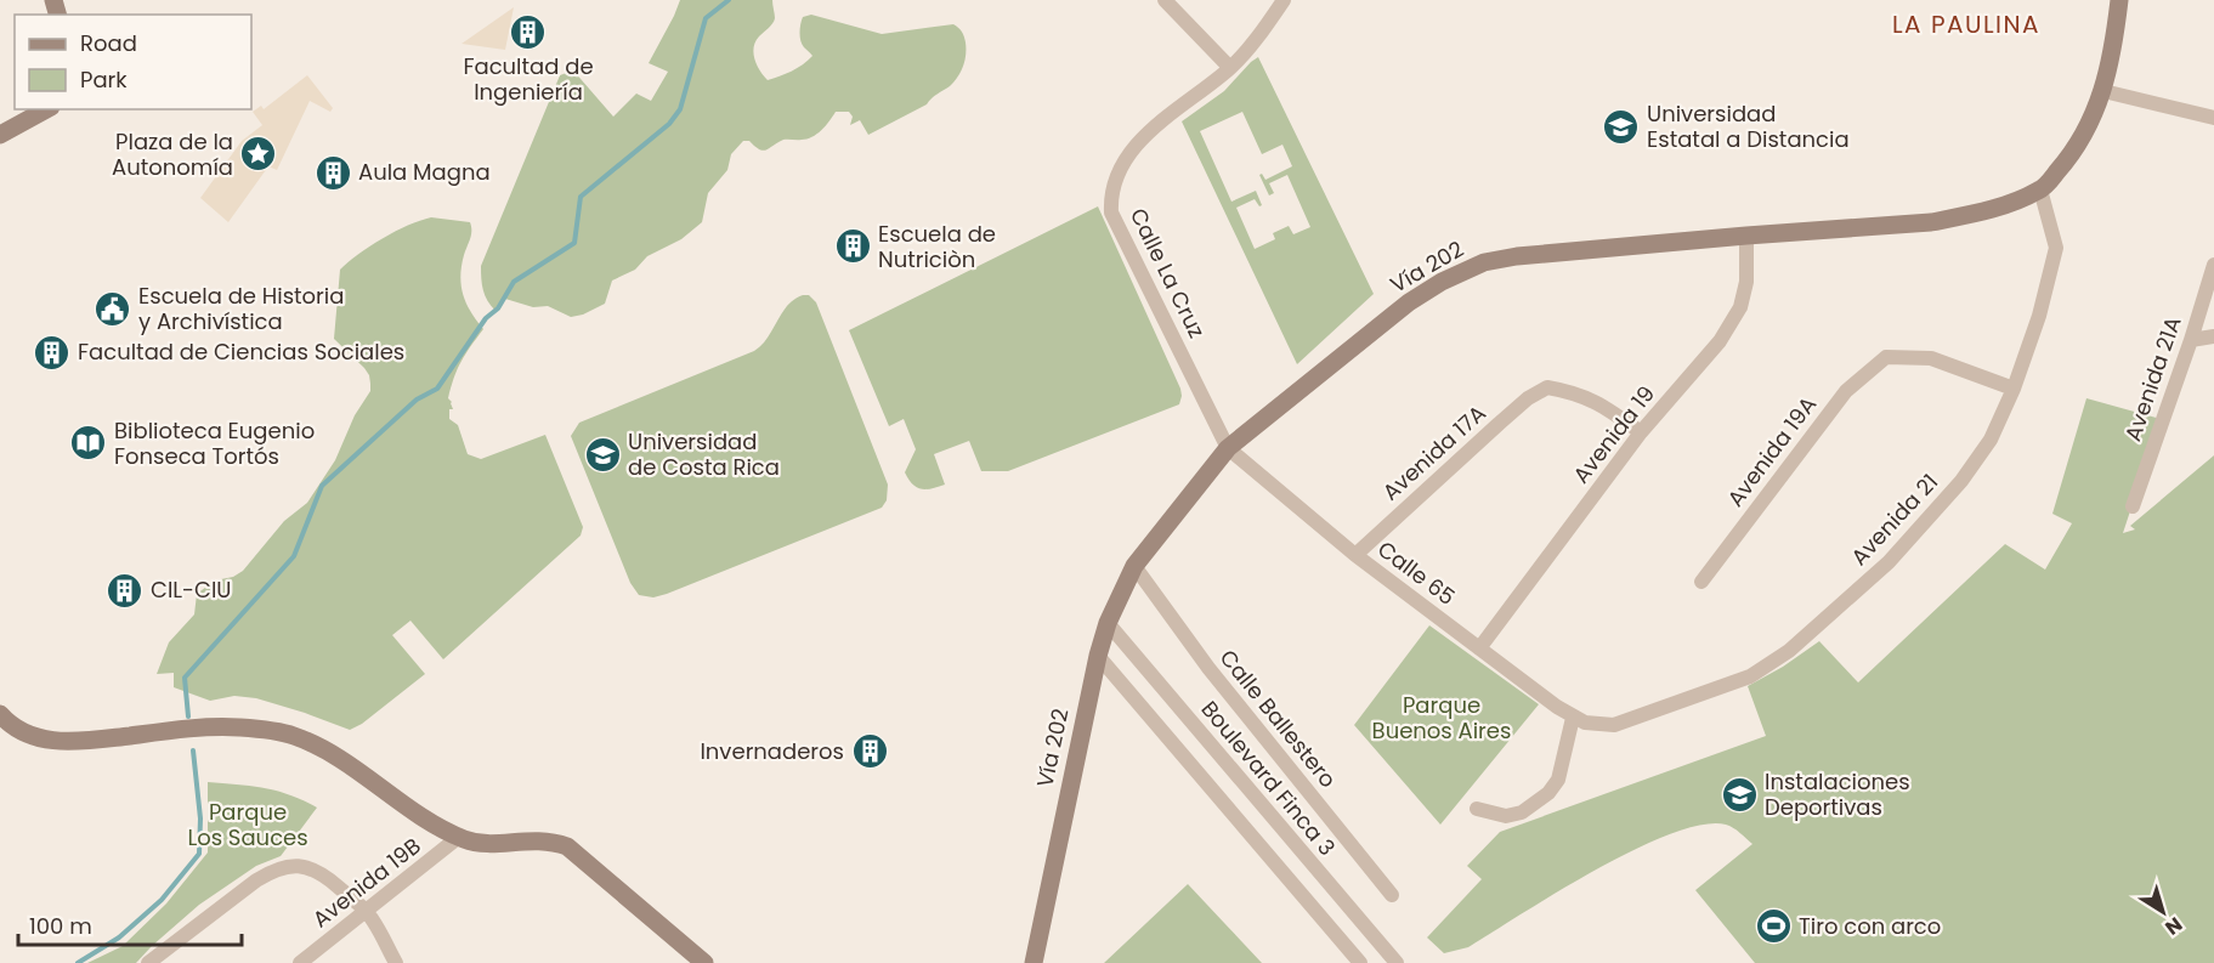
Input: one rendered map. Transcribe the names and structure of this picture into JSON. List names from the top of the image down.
{
  "streets": {
    "main road": ["Vía 202"],
    "street": [
      "Calle La Cruz",
      "Avenida 21A",
      "Avenida 19",
      "Avenida 19A",
      "Avenida 17A",
      "Avenida 21",
      "Calle 65",
      "Calle Ballestero",
      "Boulevard Finca 3",
      "Avenida 19B"
    ]
  },
  "crossings": [
    ["Vía 202", "Calle La Cruz"],
    ["Vía 202", "Avenida 19"],
    ["Vía 202", "Avenida 21"],
    ["Vía 202", "Calle 65"],
    ["Vía 202", "Calle Ballestero"],
    ["Vía 202", "Boulevard Finca 3"],
    ["Calle La Cruz", "Calle 65"],
    ["Avenida 19", "Avenida 17A"],
    ["Avenida 19", "Calle 65"],
    ["Avenida 19A", "Avenida 21"],
    ["Avenida 17A", "Calle 65"],
    ["Avenida 21", "Calle 65"]
  ],
  "districts": ["LA PAULINA"],
  "parks": ["Parque Buenos Aires", "Parque Los Sauces"],
  "places": {
    "building": [
      "Facultad de Ingeniería",
      "Aula Magna",
      "Escuela de Nutriciòn",
      "Facultad de Ciencias Sociales",
      "CIL-CIU",
      "Invernaderos"
    ],
    "school or university": ["Universidad Estatal a Distancia", "Universidad de Costa Rica", "Instalaciones Deportivas"],
    "place": ["Plaza de la Autonomía"],
    "public building": ["Escuela de Historia y Archivística"],
    "library": ["Biblioteca Eugenio Fonseca Tortós"],
    "sports": ["Tiro con arco"]
  },
  "legend": ["Road", "Park"],
  "scale_bar": "100 m",
  "north": "bottom right"
}
